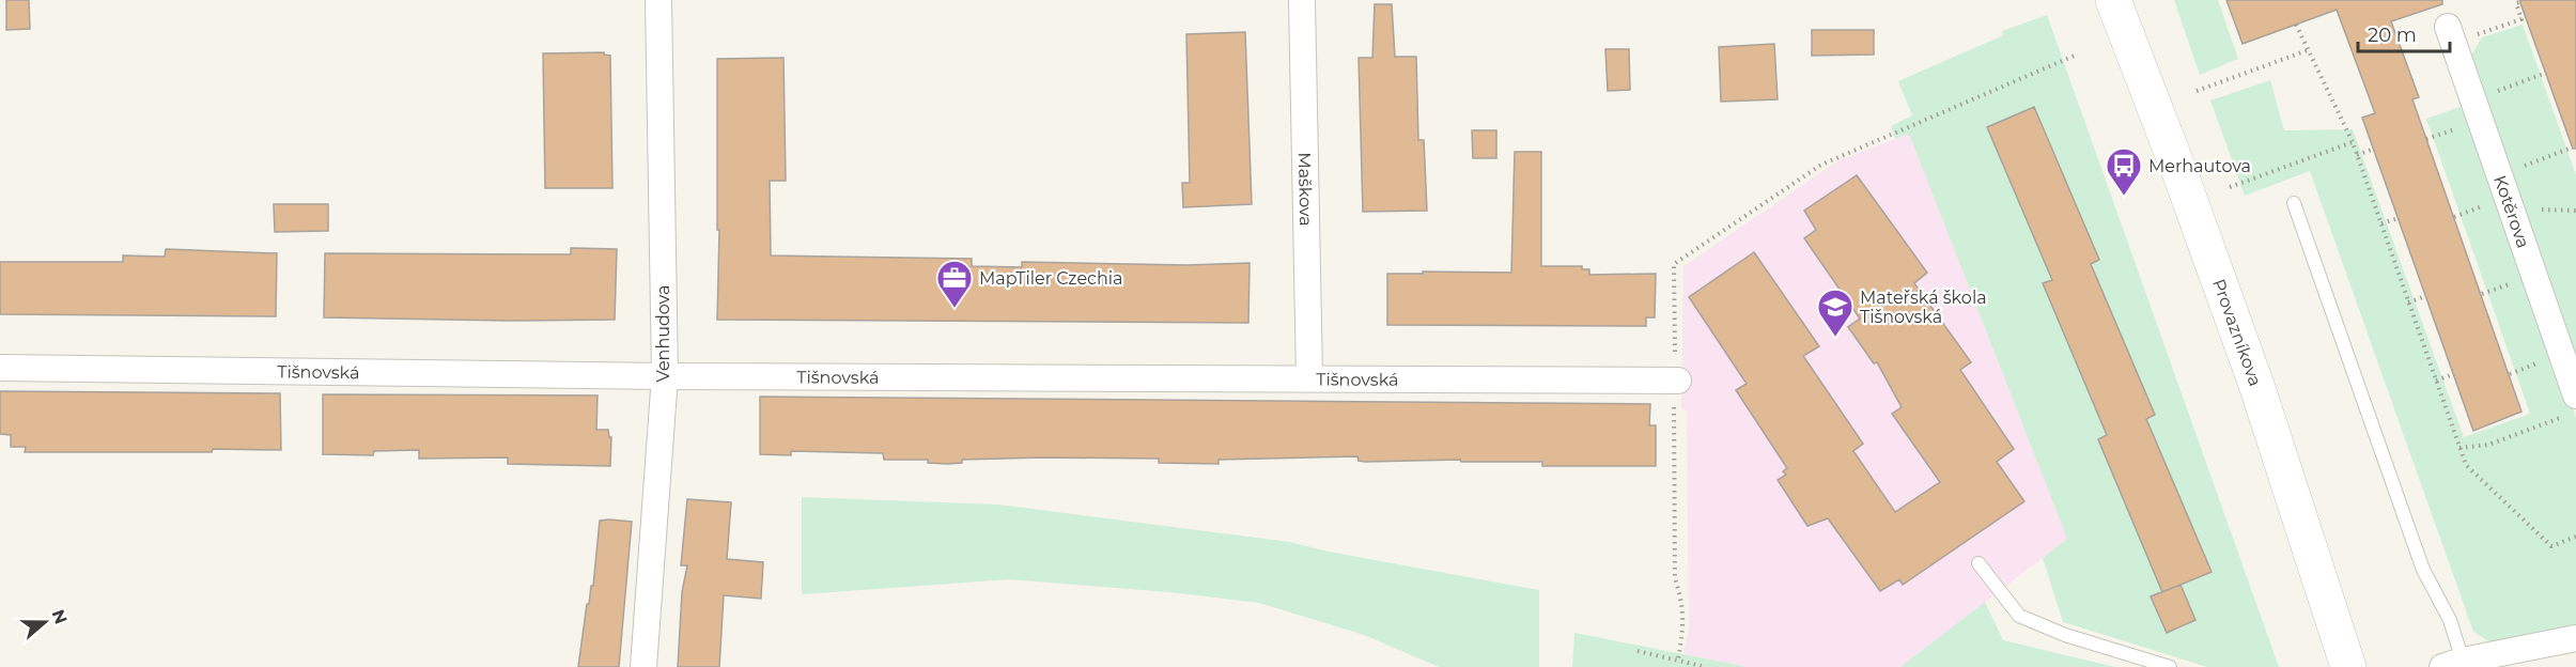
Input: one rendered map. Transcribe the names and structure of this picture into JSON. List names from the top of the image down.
{
  "streets": {
    "main road": ["Provazníkova"],
    "street": [
      "Maškova",
      "Kotěrova",
      "Venhudova",
      "Tišnovská"
    ]
  },
  "crossings": [
    ["Maškova", "Tišnovská"],
    ["Venhudova", "Tišnovská"]
  ],
  "places": {
    "bus stop": ["Merhautova"],
    "office": ["MapTiler Czechia"],
    "school or university": ["Mateřská škola Tišnovská"]
  },
  "scale_bar": "20 m",
  "north": "right"
}
